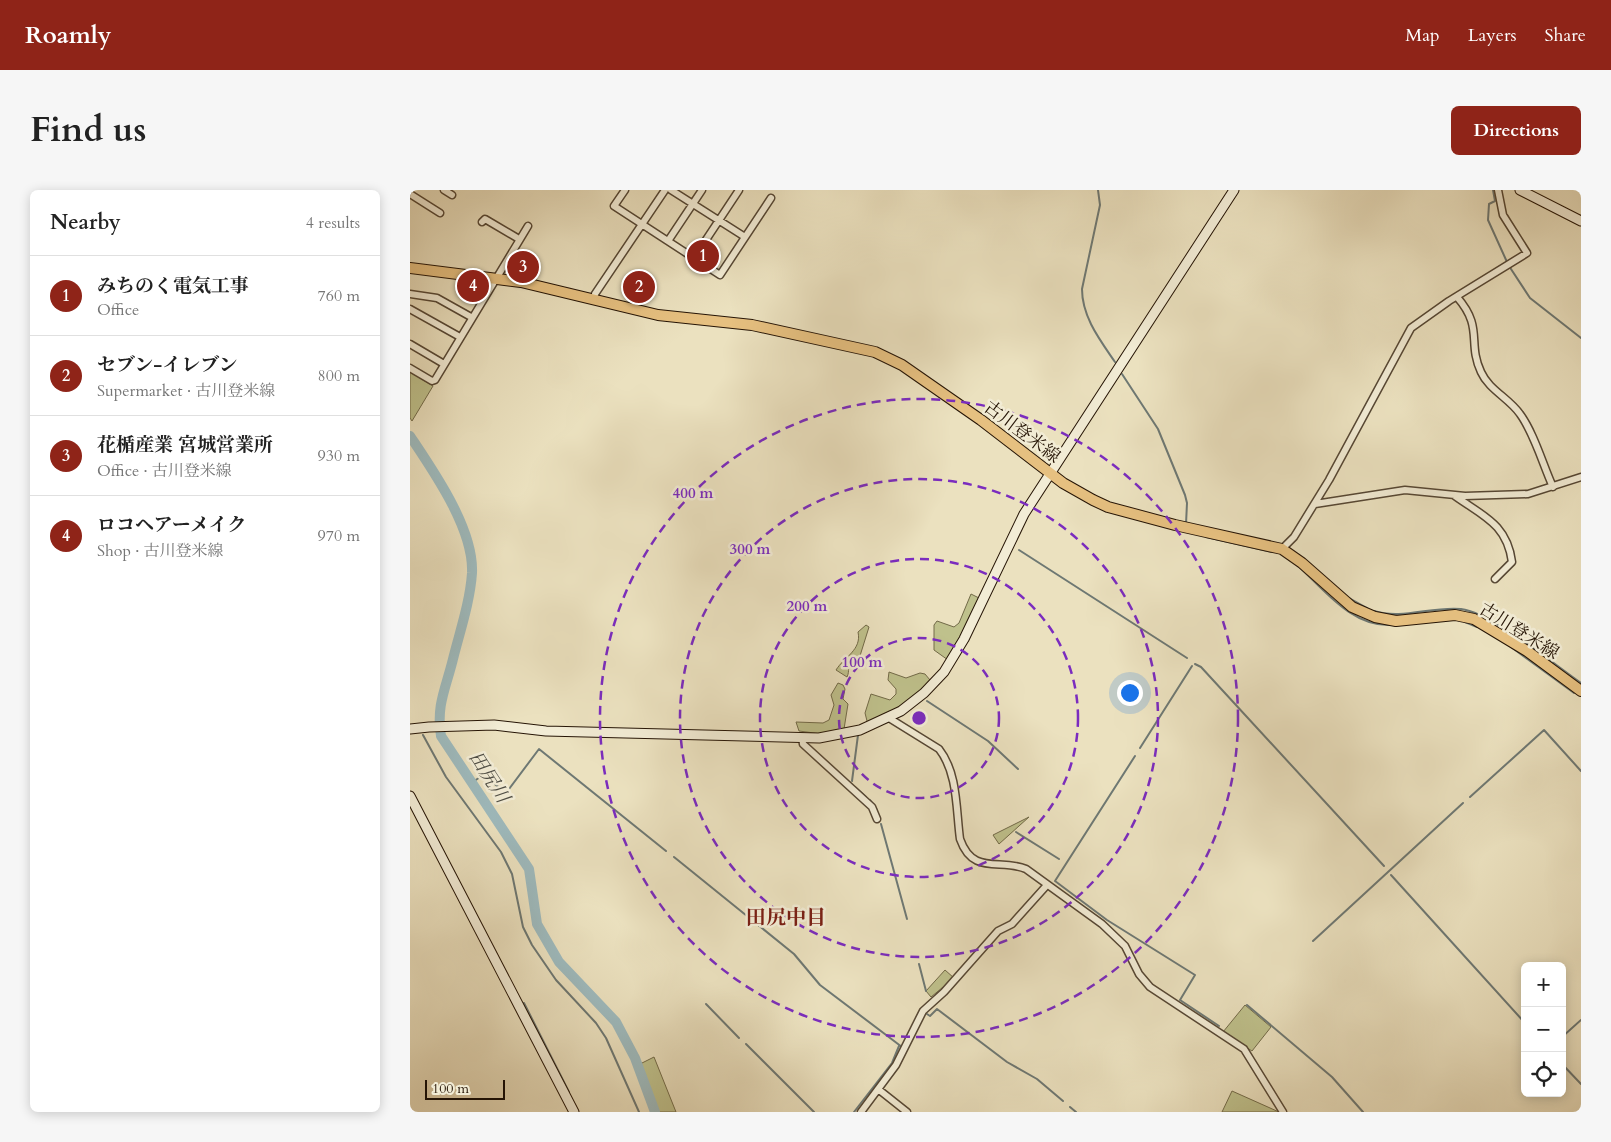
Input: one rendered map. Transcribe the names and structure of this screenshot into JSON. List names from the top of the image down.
{
  "streets": {
    "main road": ["古川登米線"]
  },
  "districts": ["田尻中目"],
  "water": ["田尻川"],
  "scale_bar": "100 m",
  "page": {
    "header": "Roamly",
    "nav": ["Map", "Layers", "Share"],
    "title": "Find us",
    "buttons": "Directions",
    "heading": ["Nearby", "4 results"],
    "pins": [
      "1",
      "3",
      "4",
      "2"
    ],
    "list": [
      {
        "mark": "1",
        "name": "みちのく電気工事",
        "note": "Office",
        "value": "760 m"
      },
      {
        "mark": "2",
        "name": "セブン-イレブン",
        "note": "Supermarket · 古川登米線",
        "value": "800 m"
      },
      {
        "mark": "3",
        "name": "花楯産業 宮城営業所",
        "note": "Office · 古川登米線",
        "value": "930 m"
      },
      {
        "mark": "4",
        "name": "ロコヘアーメイク",
        "note": "Shop · 古川登米線",
        "value": "970 m"
      }
    ],
    "map_buttons": ["+", "−"],
    "scale": "100 m"
  },
  "rings": [
    "400 m",
    "300 m",
    "200 m",
    "100 m"
  ]
}
